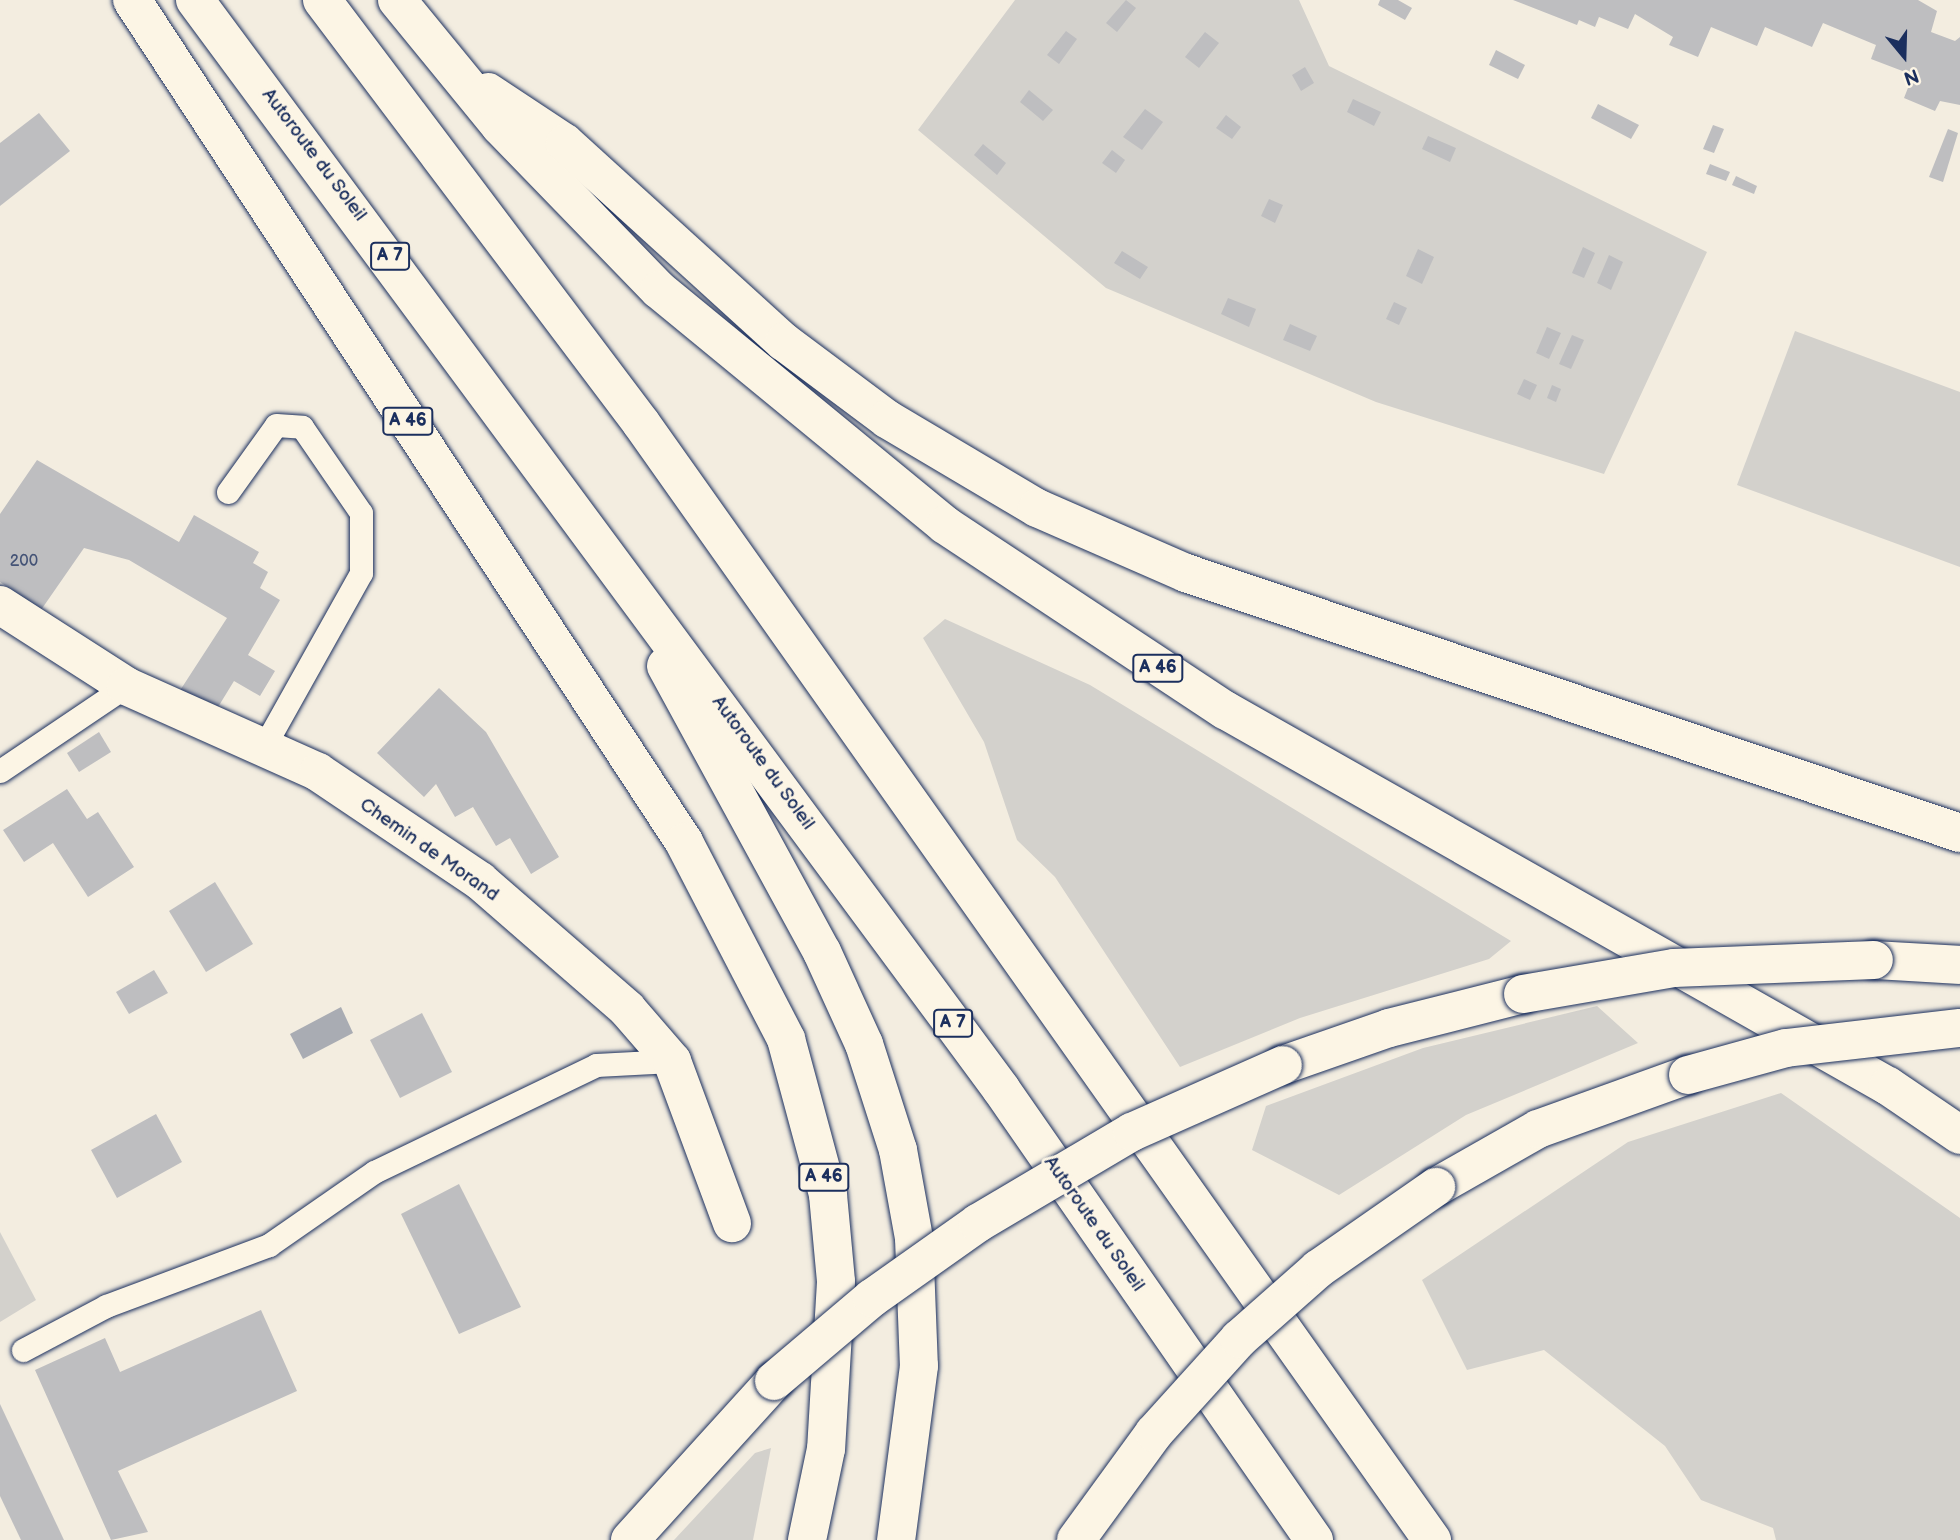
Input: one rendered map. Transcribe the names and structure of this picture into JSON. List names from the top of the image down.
{
  "streets": {
    "main road": [
      "Autoroute du Soleil",
      "A 7",
      "A 46",
      "Chemin de Morand"
    ]
  },
  "house_numbers": ["200"],
  "north": "bottom"
}
